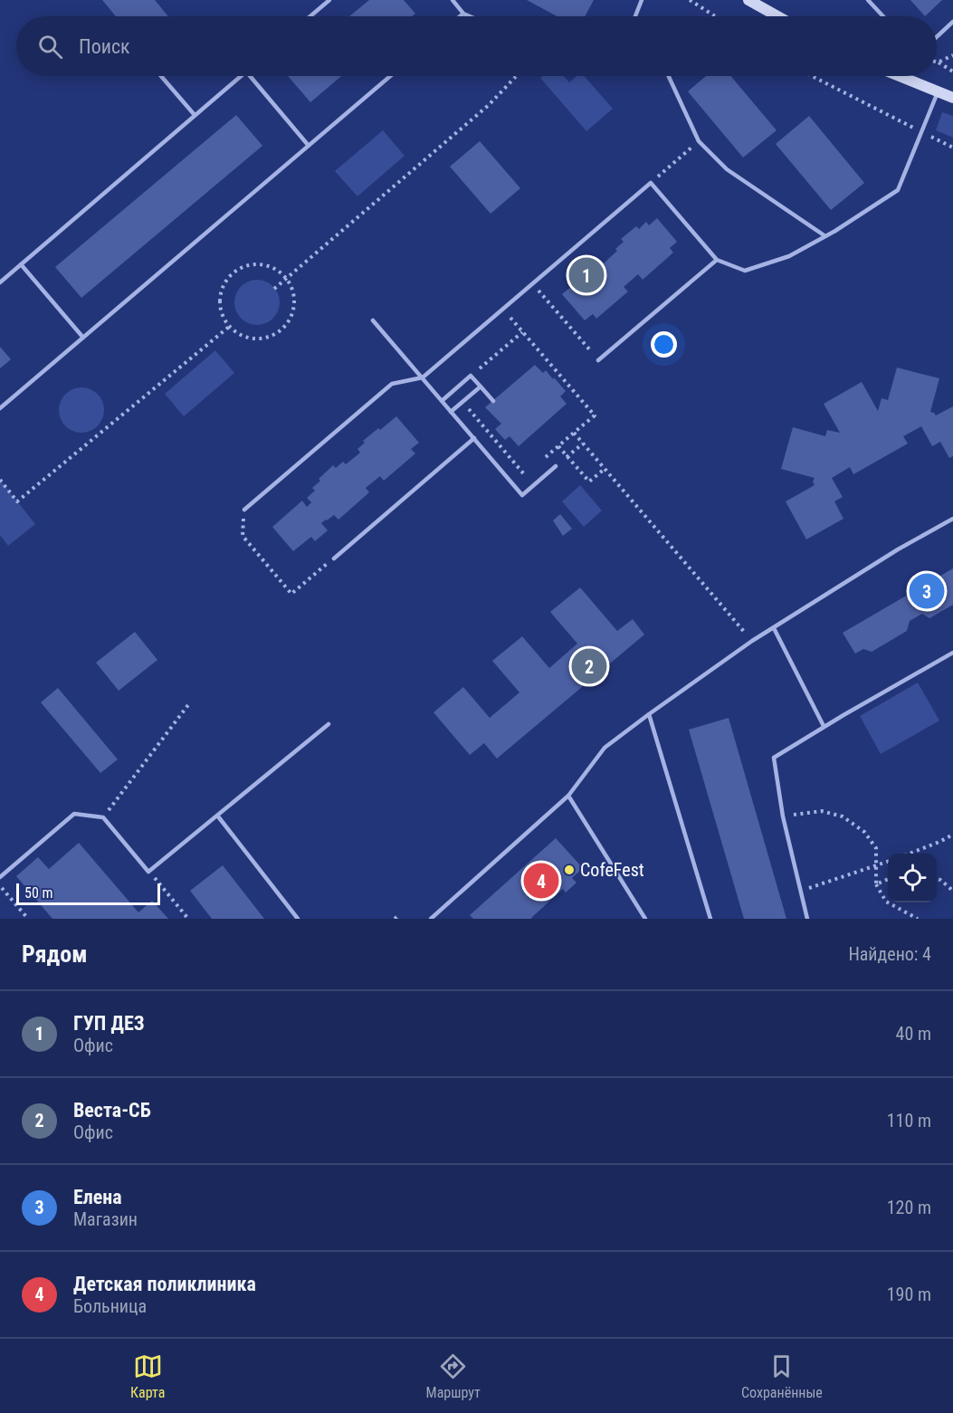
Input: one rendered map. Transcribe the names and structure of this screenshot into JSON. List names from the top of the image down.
{
  "places": ["CofeFest"],
  "scale_bar": "50 m",
  "page": {
    "search": "Поиск",
    "pins": [
      "1",
      "3",
      "2",
      "4"
    ],
    "scale": "50 m",
    "heading": ["Рядом", "Найдено: 4"],
    "list": [
      {
        "mark": "1",
        "name": "ГУП ДЕЗ",
        "note": "Офис",
        "value": "40 m"
      },
      {
        "mark": "2",
        "name": "Веста-СБ",
        "note": "Офис",
        "value": "110 m"
      },
      {
        "mark": "3",
        "name": "Елена",
        "note": "Магазин",
        "value": "120 m"
      },
      {
        "mark": "4",
        "name": "Детская поликлиника",
        "note": "Больница",
        "value": "190 m"
      }
    ],
    "nav": ["Карта", "Маршрут", "Сохранённые"]
  }
}
